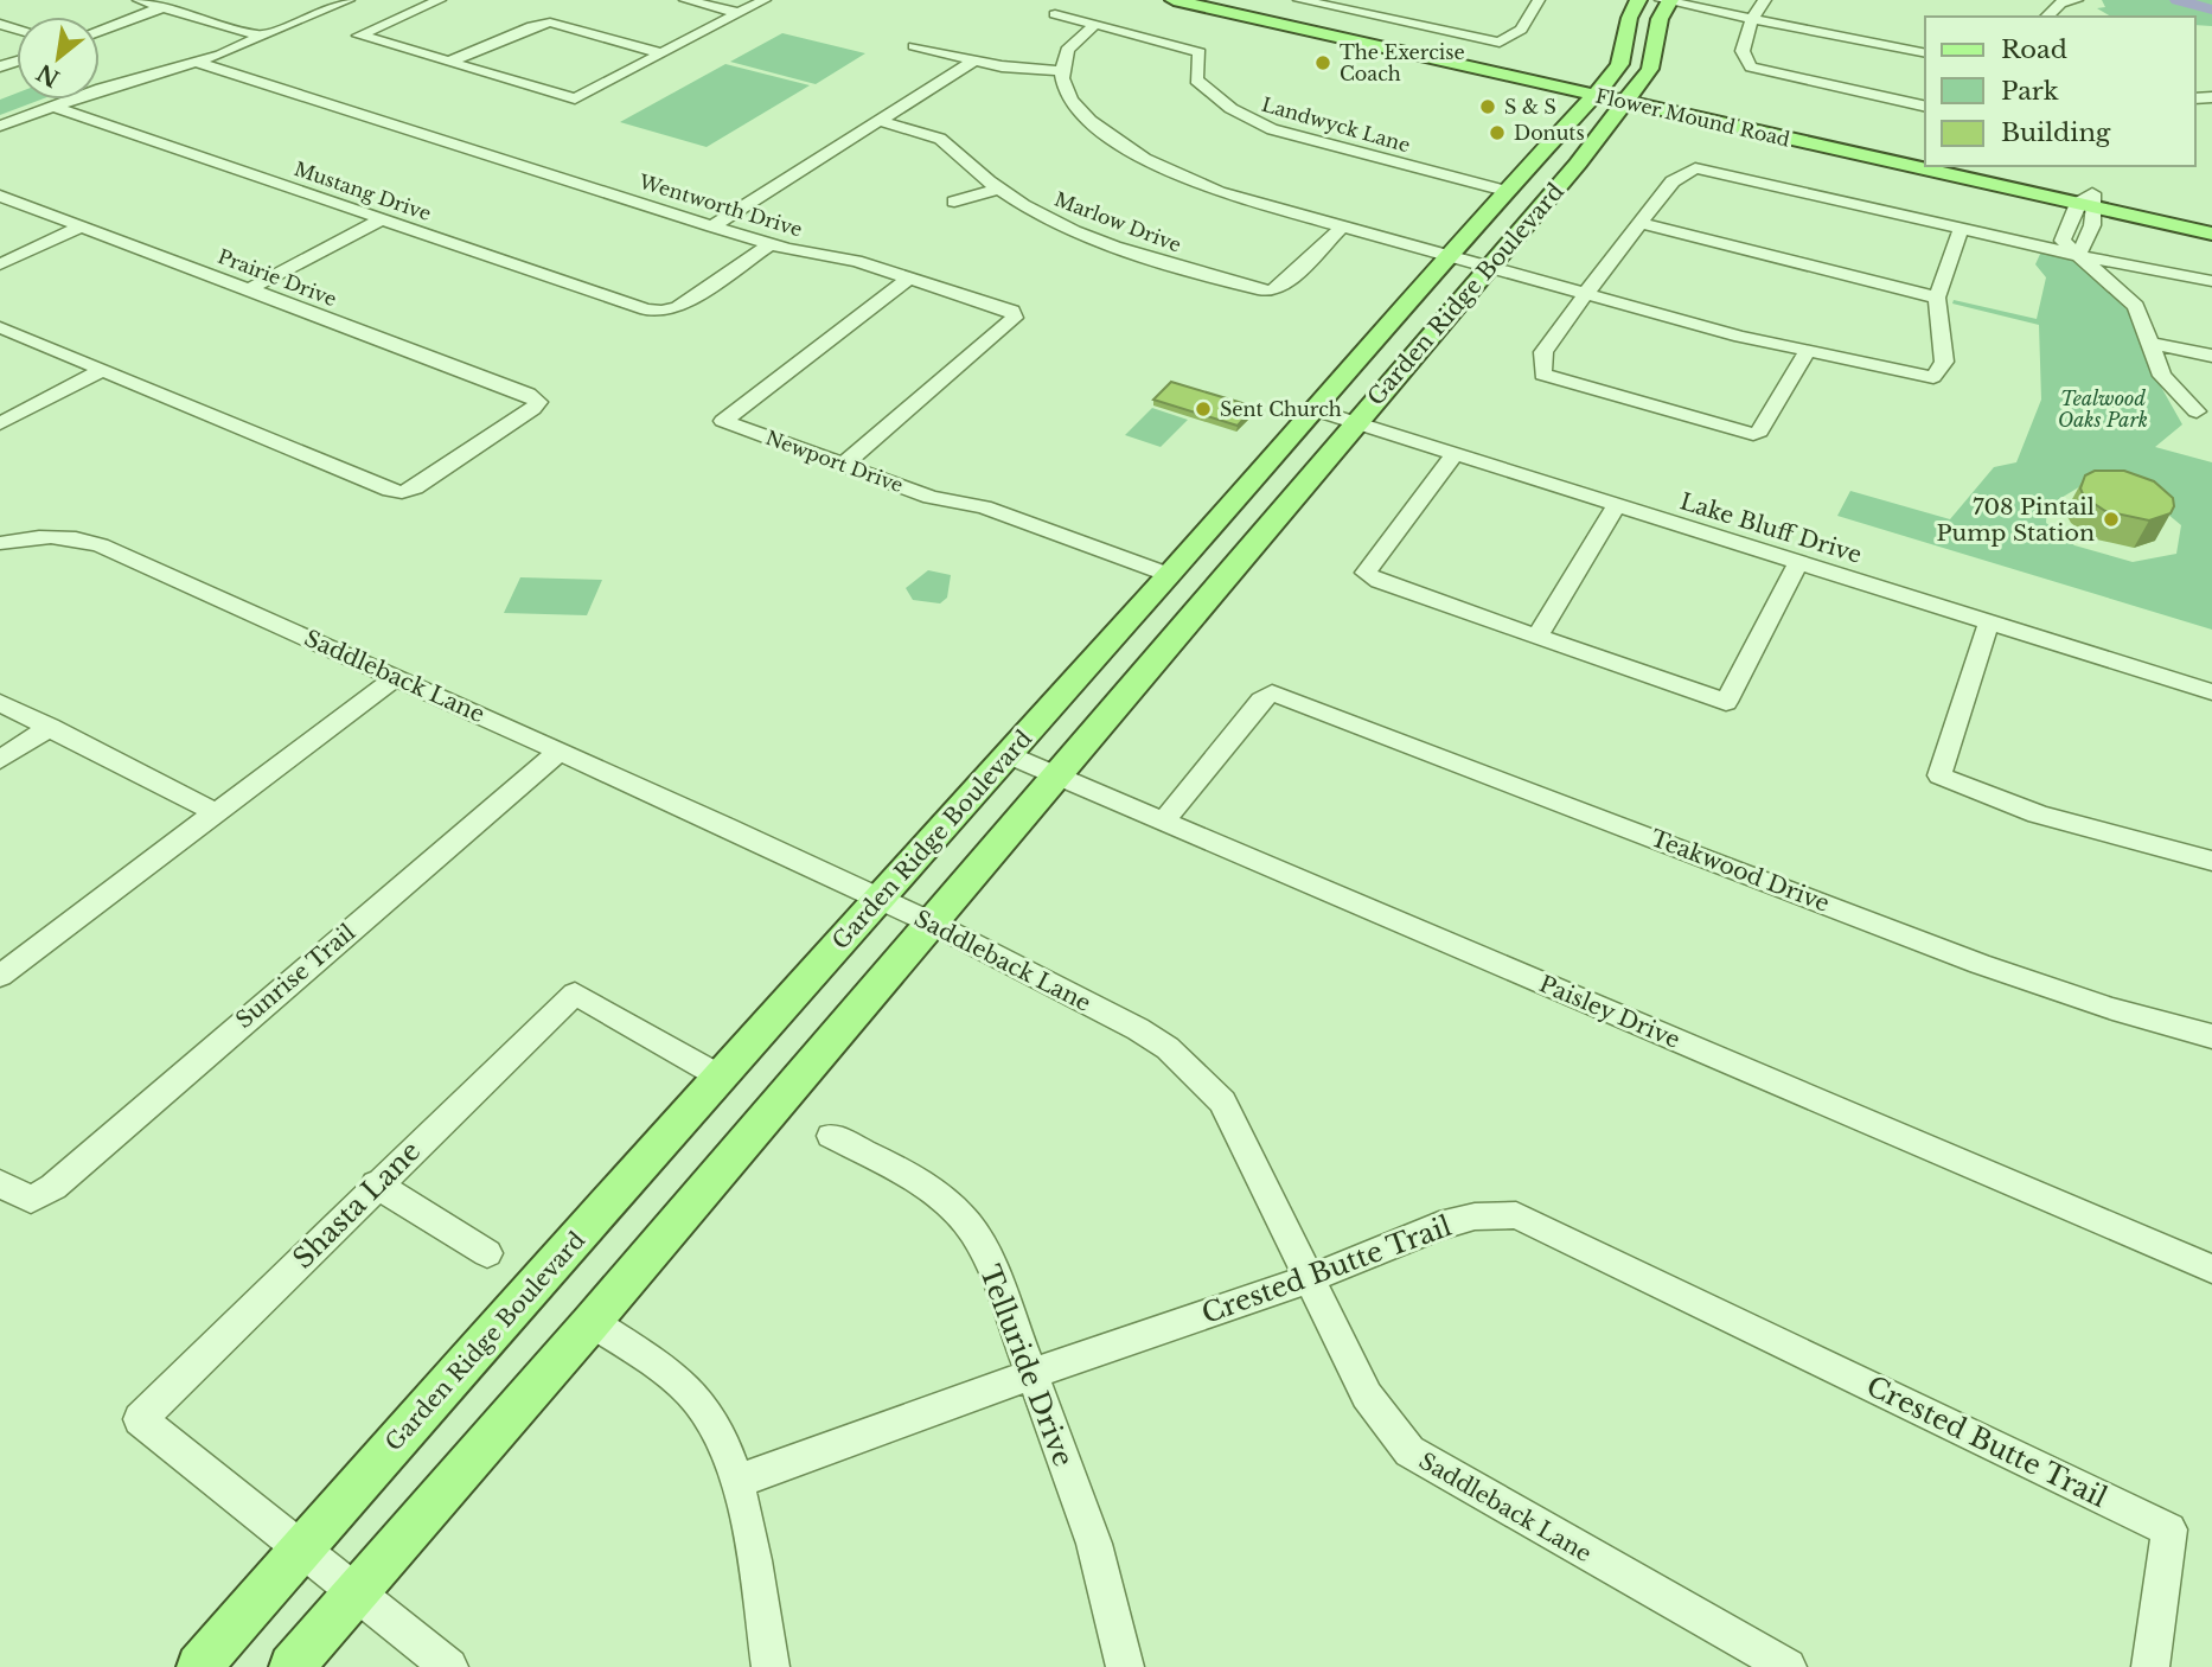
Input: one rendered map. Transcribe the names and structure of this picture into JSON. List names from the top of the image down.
{
  "streets": {
    "main road": ["Flower Mound Road", "Garden Ridge Boulevard"],
    "street": [
      "Landwyck Lane",
      "Mustang Drive",
      "Wentworth Drive",
      "Marlow Drive",
      "Prairie Drive",
      "Newport Drive",
      "Lake Bluff Drive",
      "Saddleback Lane",
      "Teakwood Drive",
      "Sunrise Trail",
      "Paisley Drive",
      "Shasta Lane",
      "Crested Butte Trail",
      "Telluride Drive"
    ]
  },
  "crossings": [
    ["Flower Mound Road", "Garden Ridge Boulevard"],
    ["Landwyck Lane", "Garden Ridge Boulevard"],
    ["Mustang Drive", "Wentworth Drive"],
    ["Wentworth Drive", "Newport Drive"],
    ["Garden Ridge Boulevard", "Newport Drive"],
    ["Garden Ridge Boulevard", "Lake Bluff Drive"],
    ["Garden Ridge Boulevard", "Saddleback Lane"],
    ["Garden Ridge Boulevard", "Paisley Drive"],
    ["Garden Ridge Boulevard", "Shasta Lane"],
    ["Saddleback Lane", "Sunrise Trail"],
    ["Saddleback Lane", "Crested Butte Trail"],
    ["Teakwood Drive", "Paisley Drive"],
    ["Crested Butte Trail", "Telluride Drive"]
  ],
  "parks": ["Tealwood Oaks Park"],
  "places": [
    "The Exercise Coach",
    "S & S",
    "Donuts",
    "Sent Church",
    "708 Pintail Pump Station"
  ],
  "legend": ["Road", "Park", "Building"],
  "north": "bottom left"
}
